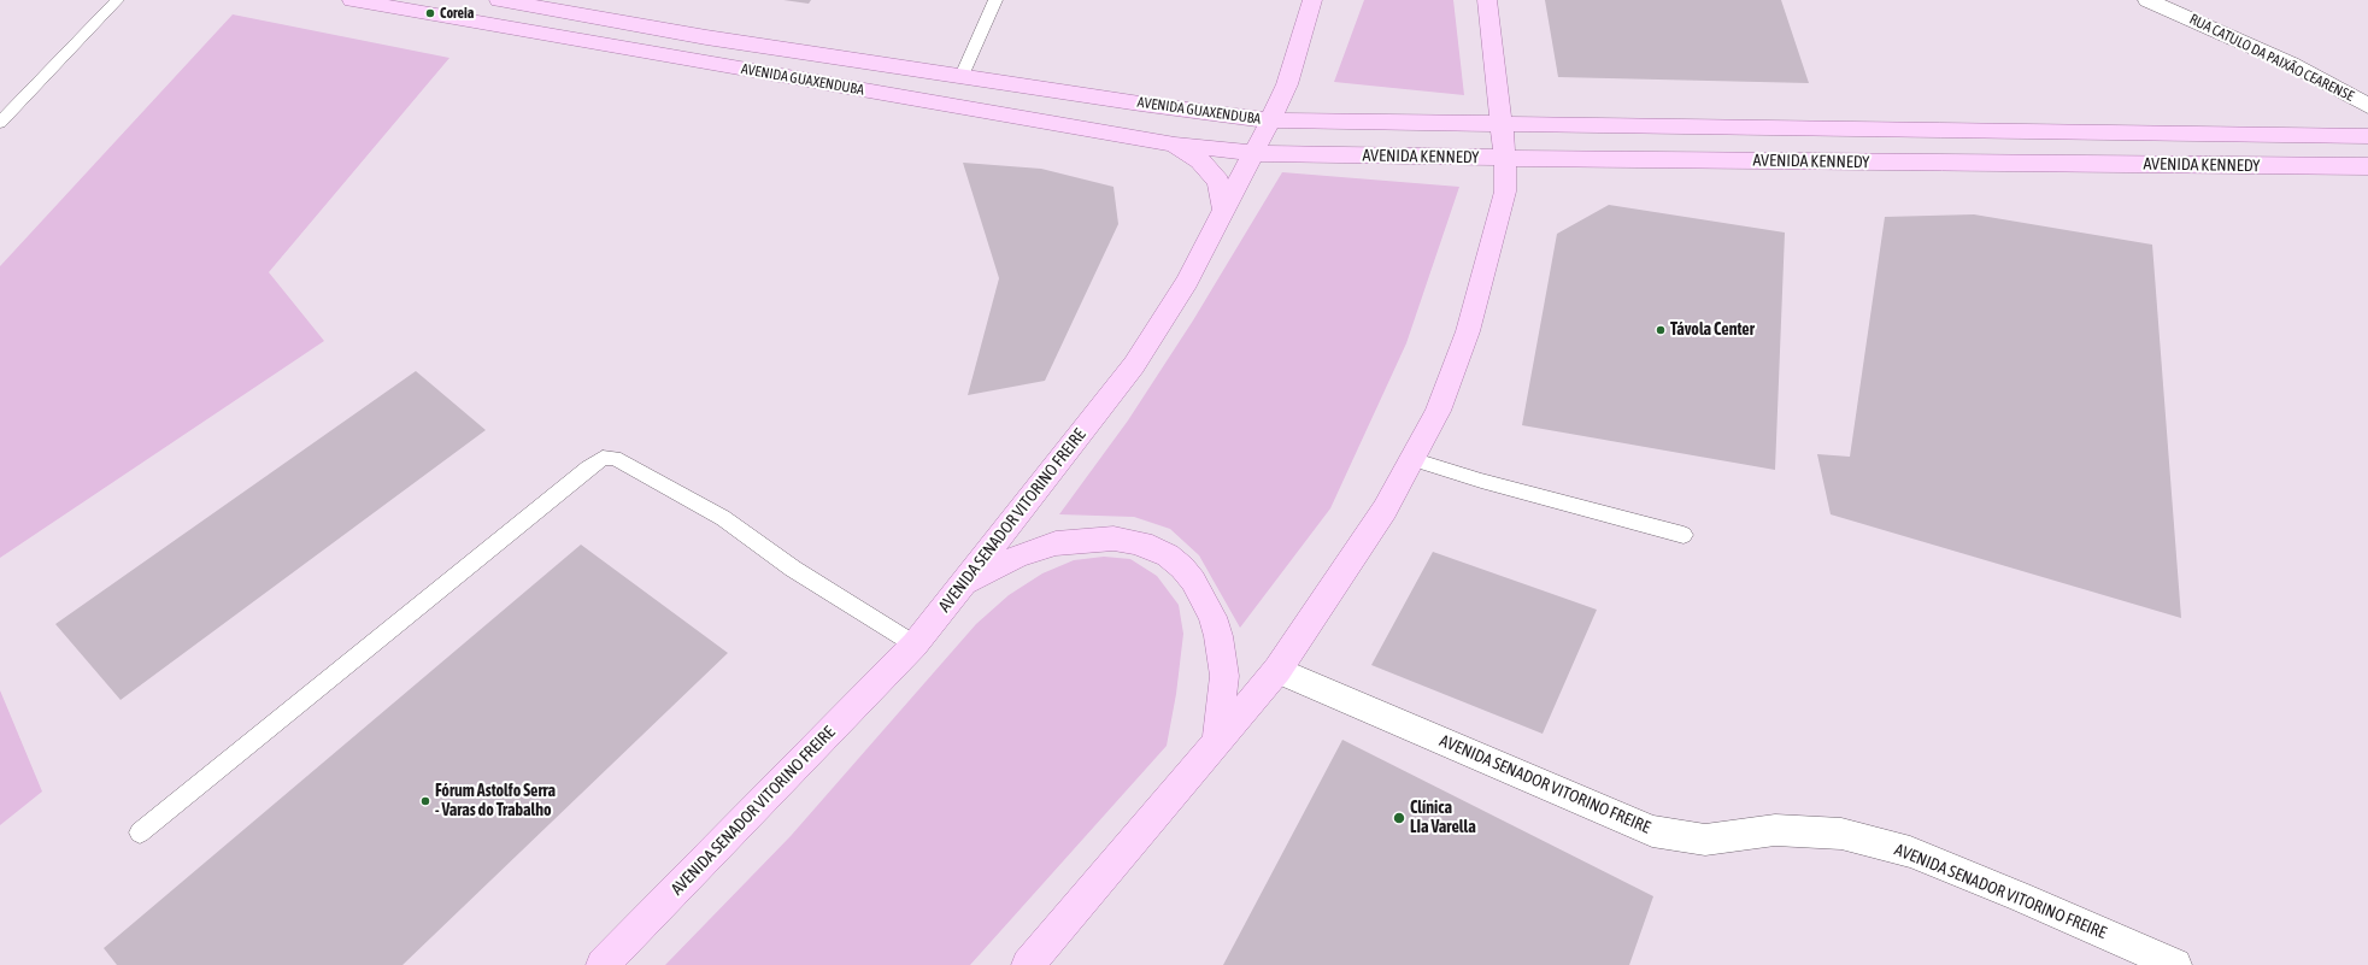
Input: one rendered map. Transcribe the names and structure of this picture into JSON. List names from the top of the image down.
{
  "streets": {
    "main road": ["AVENIDA GUAXENDUBA", "AVENIDA KENNEDY", "AVENIDA SENADOR VITORINO FREIRE"],
    "street": ["RUA CATULO DA PAIXÃO CEARENSE"]
  },
  "crossings": [
    ["AVENIDA GUAXENDUBA", "AVENIDA KENNEDY"],
    ["AVENIDA GUAXENDUBA", "AVENIDA SENADOR VITORINO FREIRE"],
    ["AVENIDA KENNEDY", "AVENIDA SENADOR VITORINO FREIRE"]
  ],
  "places": [
    "Coreia",
    "Távola Center",
    "Fórum Astolfo Serra - Varas do Trabalho",
    "Clínica LIa Varella"
  ]
}
